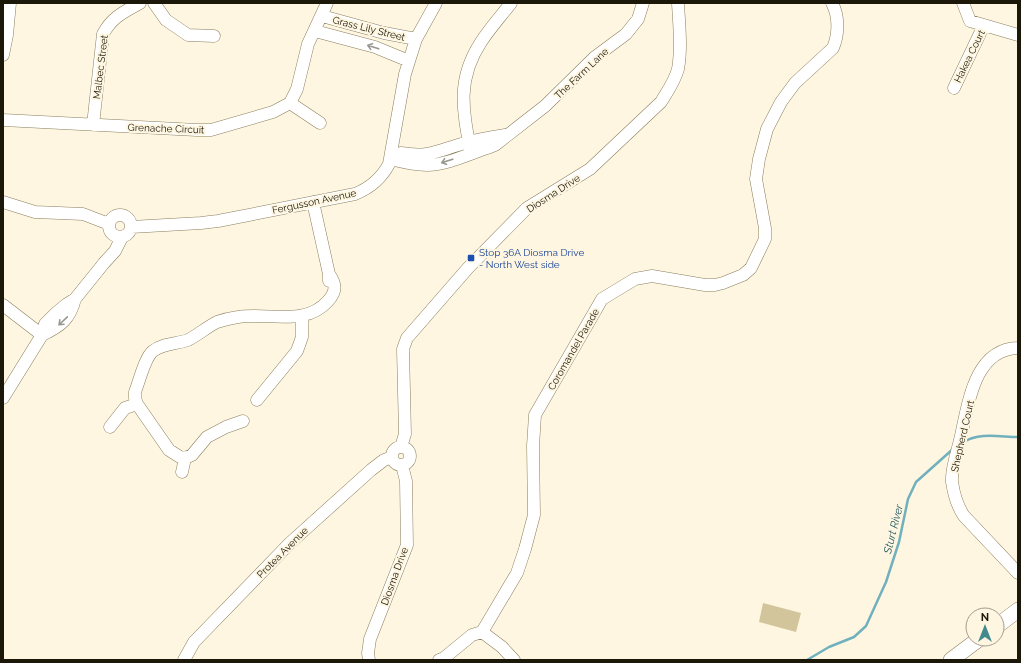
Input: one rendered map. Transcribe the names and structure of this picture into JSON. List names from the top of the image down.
{
  "streets": {
    "street": [
      "Grass Lily Street",
      "Hakea Court",
      "Malbec Street",
      "The Farm Lane",
      "Grenache Circuit",
      "Diosma Drive",
      "Fergusson Avenue",
      "Coromandel Parade",
      "Shepherd Court",
      "Protea Avenue"
    ]
  },
  "crossings": [
    ["Grass Lily Street", "Fergusson Avenue"],
    ["Malbec Street", "Grenache Circuit"],
    ["The Farm Lane", "Fergusson Avenue"],
    ["Diosma Drive", "Protea Avenue"]
  ],
  "water": ["Sturt River"],
  "places": {
    "transit": ["Stop 36A Diosma Drive - North West side"]
  },
  "north": "top"
}
